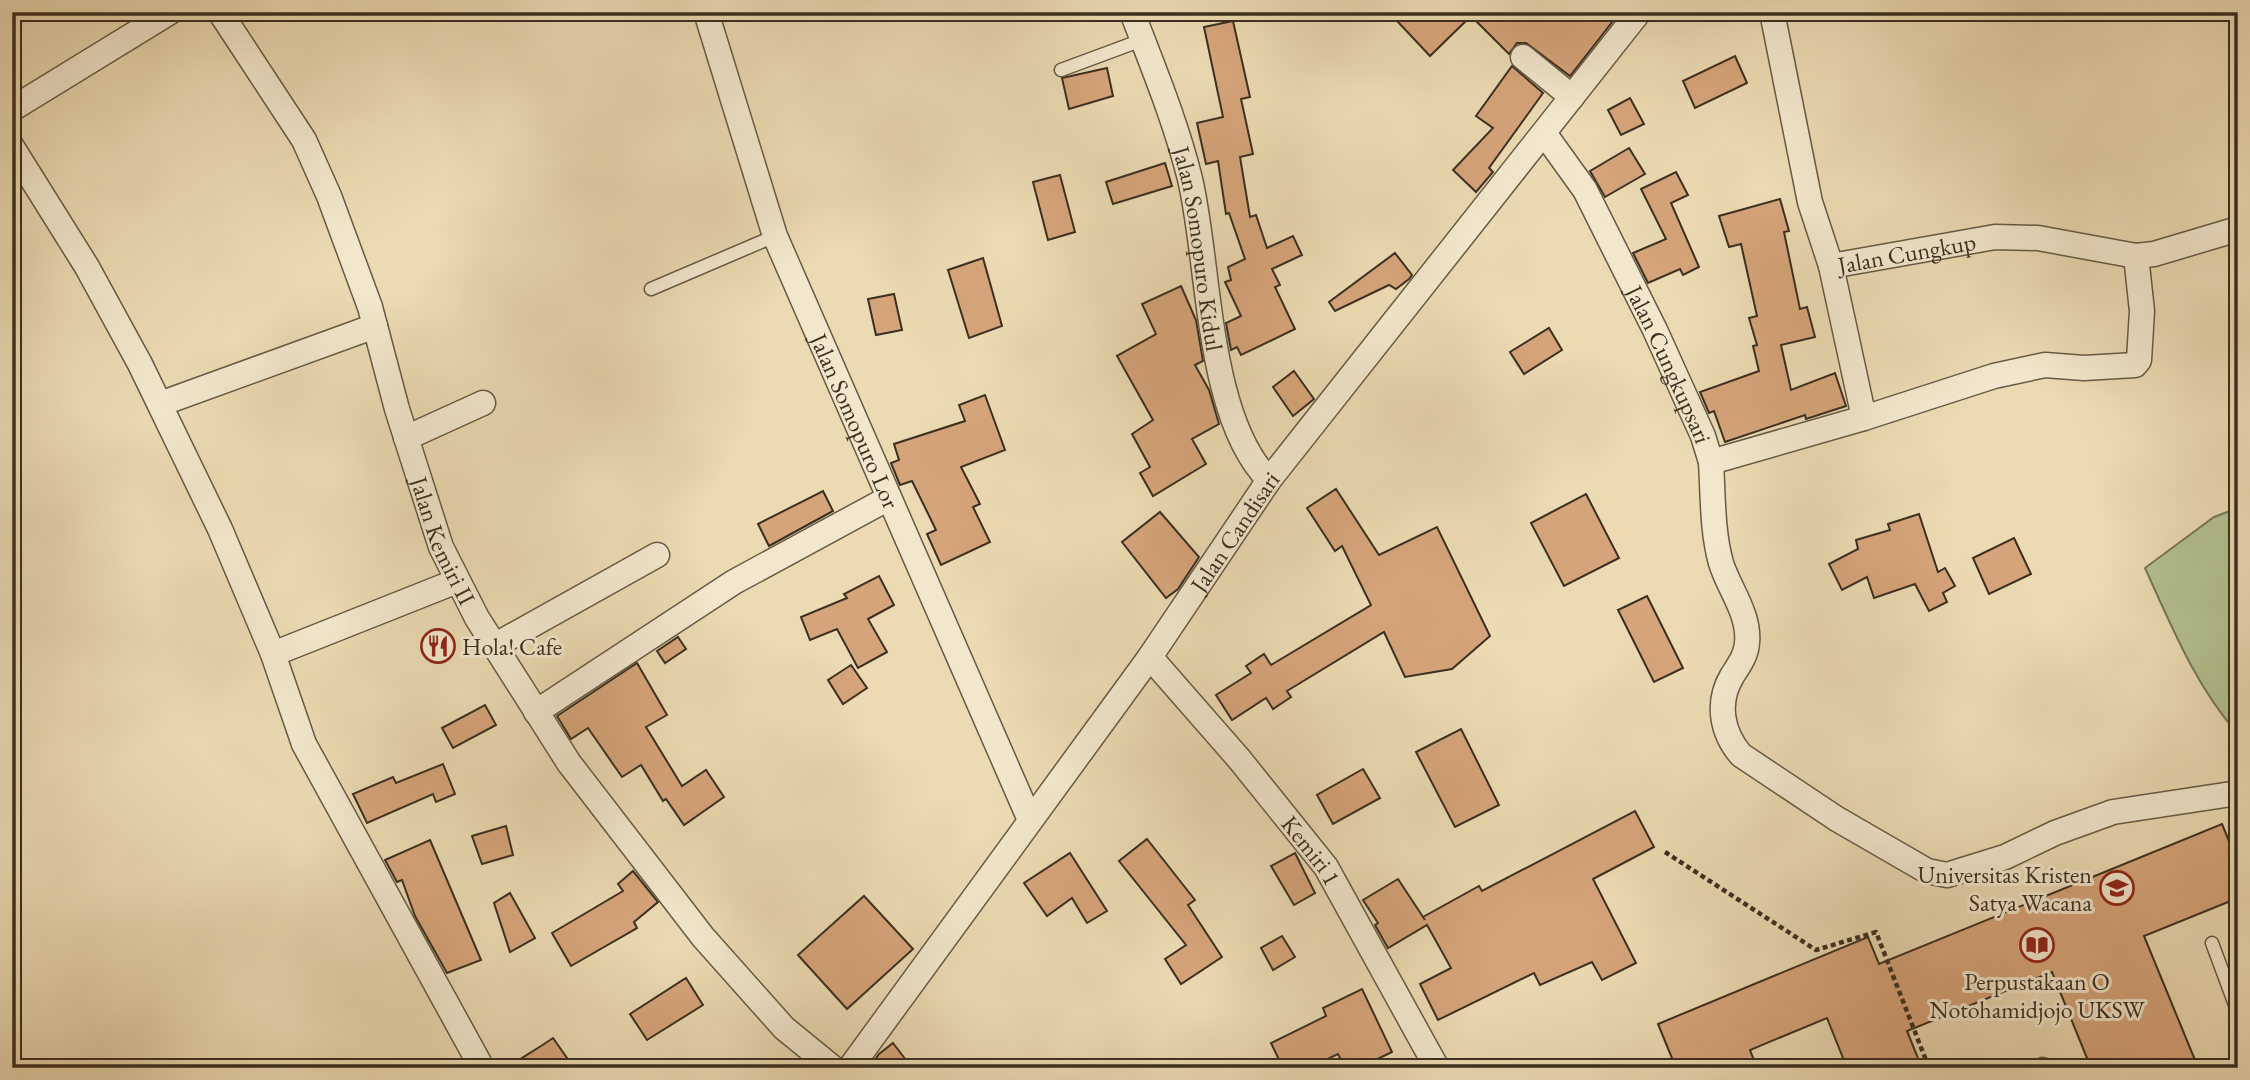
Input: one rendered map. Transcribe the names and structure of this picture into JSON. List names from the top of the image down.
{
  "streets": {
    "street": [
      "Jalan Somopuro Kidul",
      "Jalan Cungkup",
      "Jalan Cungkupsari",
      "Jalan Somopuro Lor",
      "Jalan Candisari",
      "Jalan Kemiri II",
      "Kemiri 1"
    ]
  },
  "crossings": [
    ["Jalan Somopuro Kidul", "Jalan Candisari"],
    ["Jalan Cungkup", "Jalan Cungkupsari"],
    ["Jalan Cungkupsari", "Jalan Candisari"],
    ["Jalan Somopuro Lor", "Jalan Candisari"],
    ["Jalan Candisari", "Kemiri 1"]
  ],
  "places": {
    "restaurant": ["Hola! Cafe"],
    "school or university": ["Universitas Kristen Satya Wacana"],
    "library": ["Perpustakaan O Notohamidjojo UKSW"]
  }
}
